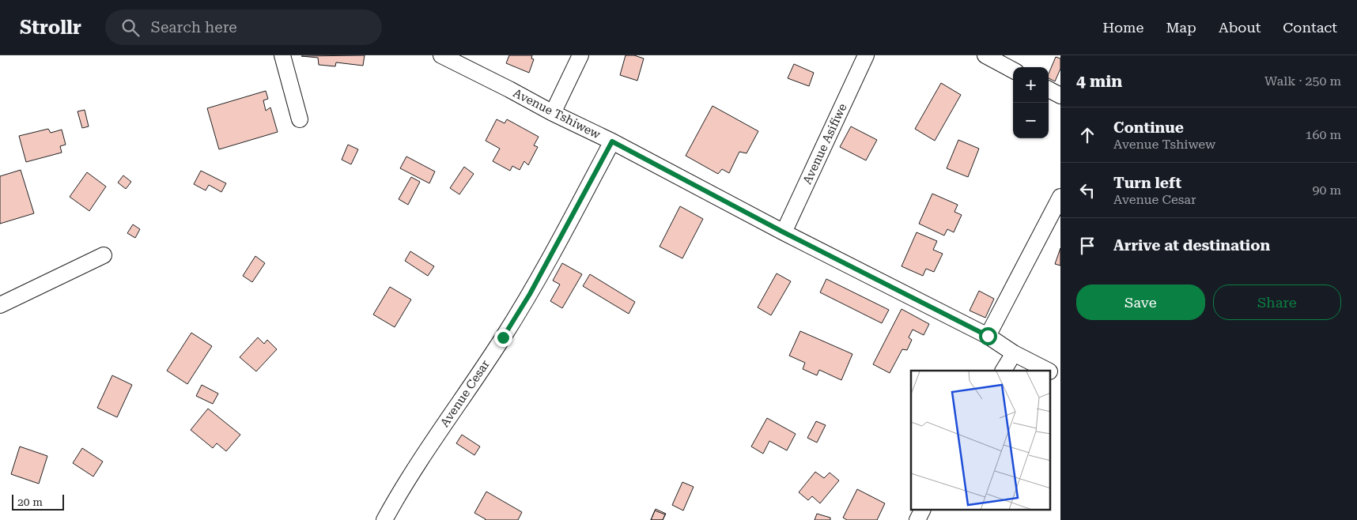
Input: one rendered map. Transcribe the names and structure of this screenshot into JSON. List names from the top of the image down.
{
  "streets": {
    "street": ["Avenue Tshiwew", "Avenue Asifiwe", "Avenue Cesar"]
  },
  "crossings": [
    ["Avenue Tshiwew", "Avenue Asifiwe"],
    ["Avenue Tshiwew", "Avenue Cesar"]
  ],
  "scale_bar": "20 m",
  "page": {
    "header": "Strollr",
    "search": "Search here",
    "nav": [
      "Home",
      "Map",
      "About",
      "Contact"
    ],
    "heading": ["4 min", "Walk · 250 m"],
    "map_buttons": ["+", "−"],
    "list": [
      ["Continue", "Avenue Tshiwew", "160 m"],
      ["Turn left", "Avenue Cesar", "90 m"],
      "Arrive at destination"
    ],
    "buttons": ["Save", "Share"],
    "scale": "20 m"
  }
}
